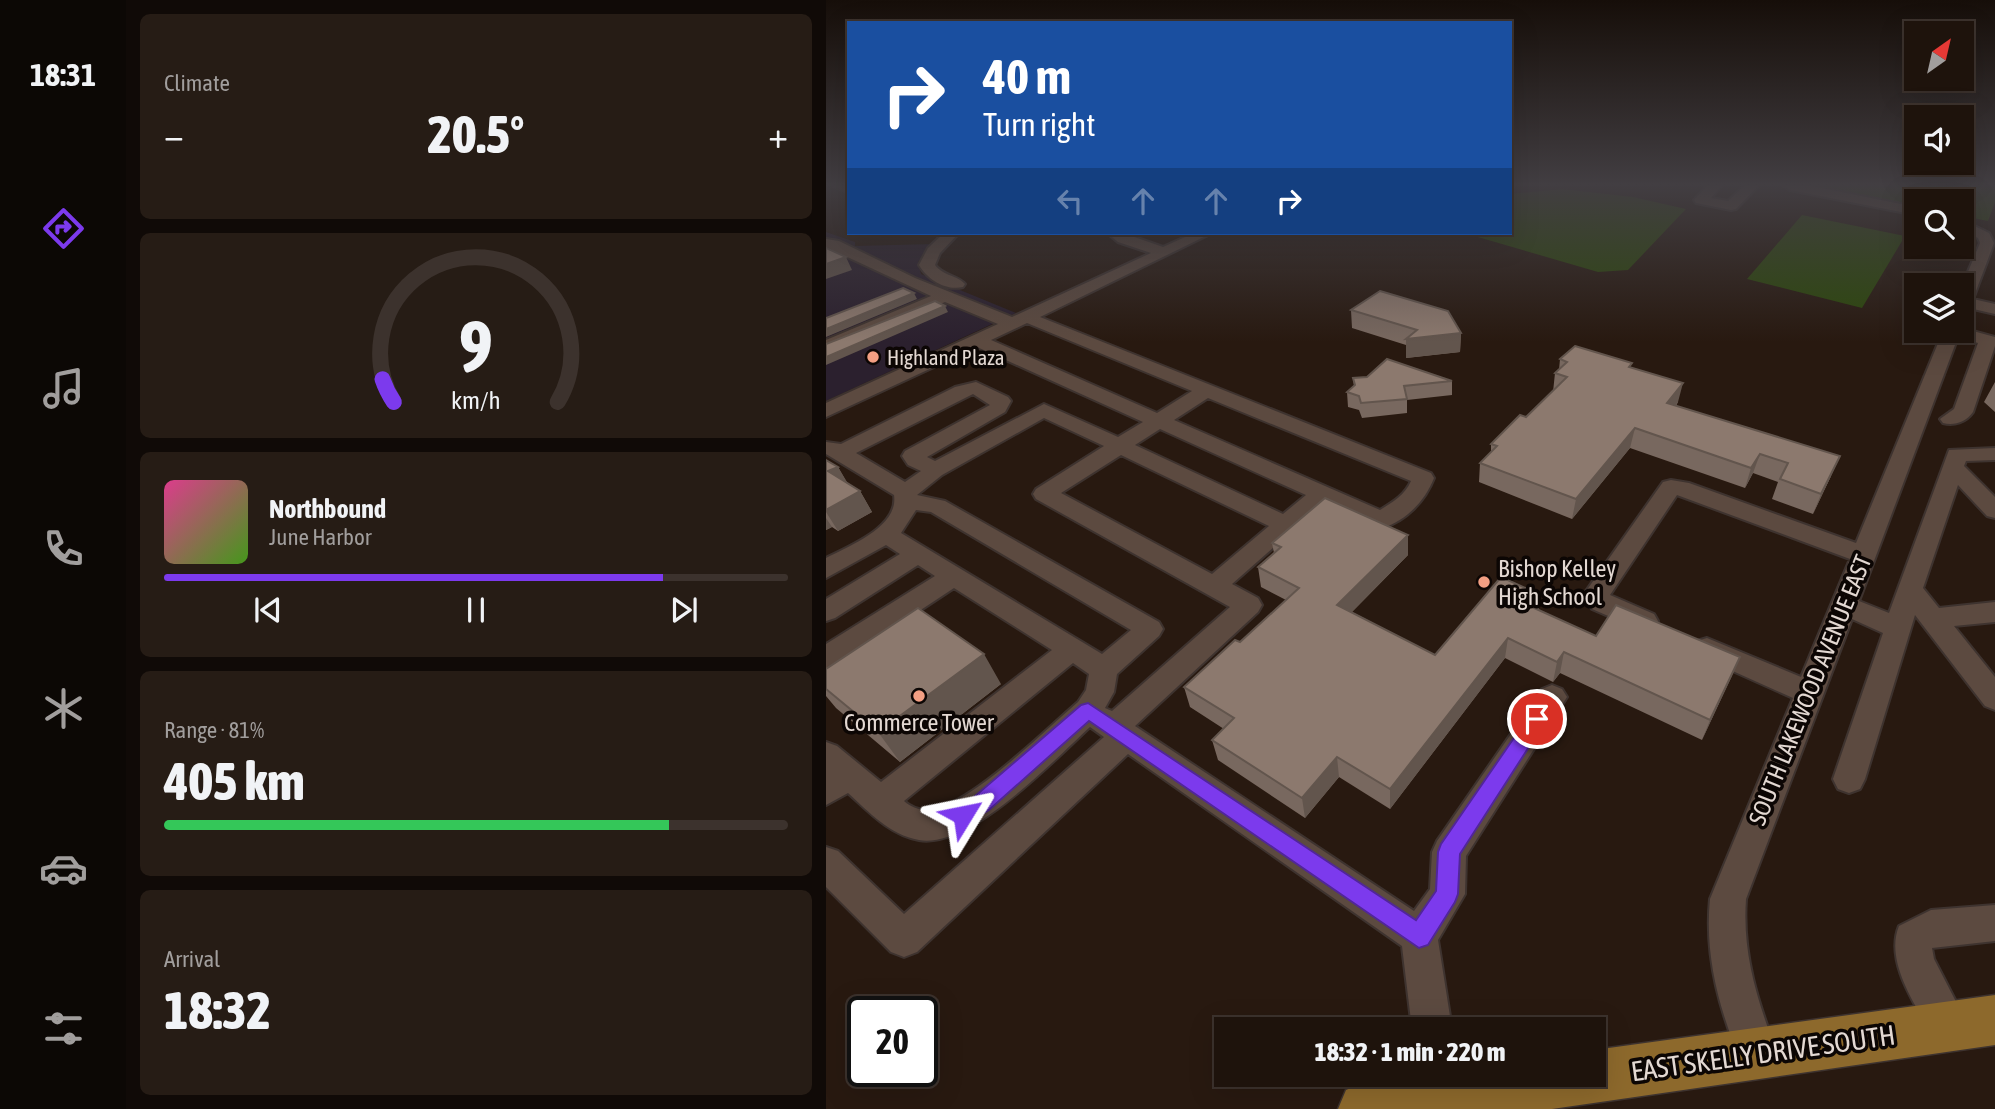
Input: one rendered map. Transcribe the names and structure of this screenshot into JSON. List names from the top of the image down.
{
  "streets": {
    "main road": ["EAST SKELLY DRIVE SOUTH"],
    "street": ["SOUTH LAKEWOOD AVENUE EAST"]
  },
  "crossings": [
    ["SOUTH LAKEWOOD AVENUE EAST", "EAST SKELLY DRIVE SOUTH"]
  ],
  "places": ["Highland Plaza", "Bishop Kelley High School", "Commerce Tower"],
  "north": "top right",
  "page": {
    "tabs": "18:31",
    "tile": [
      "Climate",
      ["Range · 81%", "405 km"],
      ["Arrival", "18:32"]
    ],
    "turn": ["40 m", "Turn right"],
    "heat": ["−", "20.5°", "+"],
    "song": ["Northbound", "June Harbor"],
    "limit": "20",
    "trip": "18:32 · 1 min · 220 m",
    "gauge": ["9", "km/h"]
  }
}
